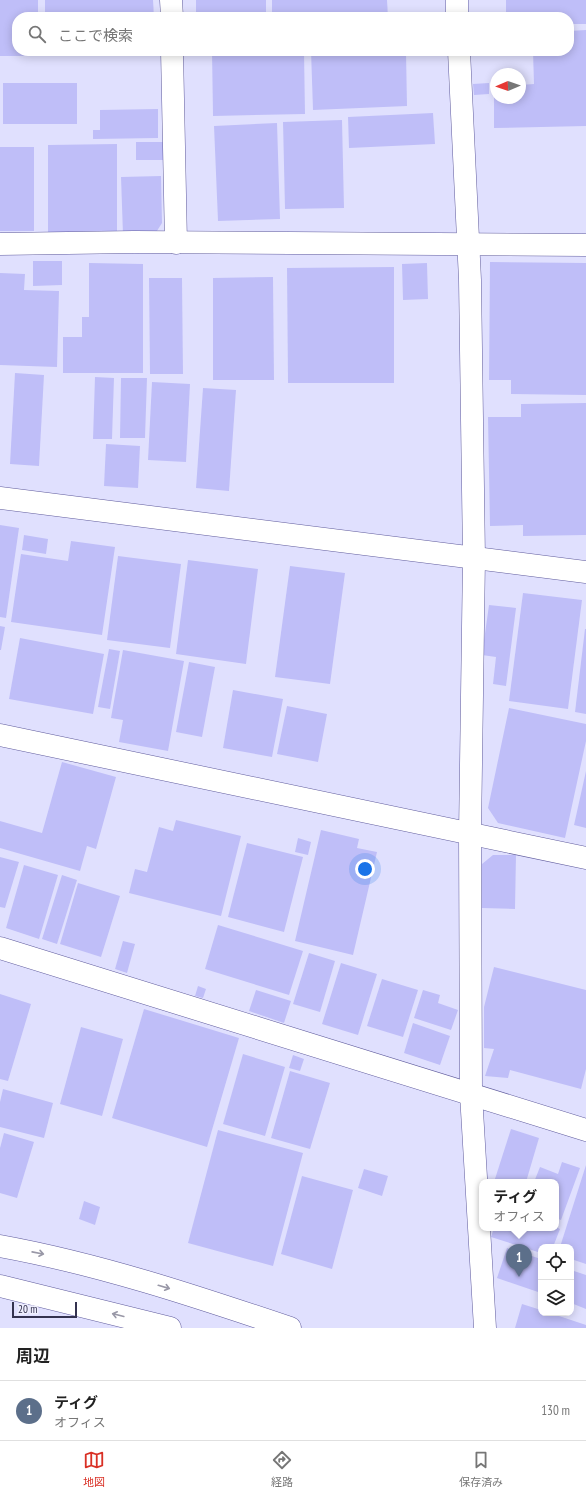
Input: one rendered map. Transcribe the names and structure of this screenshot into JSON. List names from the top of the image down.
{
  "scale_bar": "20 m",
  "north": "left",
  "page": {
    "search": "ここで検索",
    "popup": ["ティグ", "オフィス"],
    "pins": "1",
    "scale": "20 m",
    "heading": "周辺",
    "list": [
      {
        "mark": "1",
        "name": "ティグ",
        "note": "オフィス",
        "value": "130 m"
      }
    ],
    "nav": ["地図", "経路", "保存済み"]
  }
}
